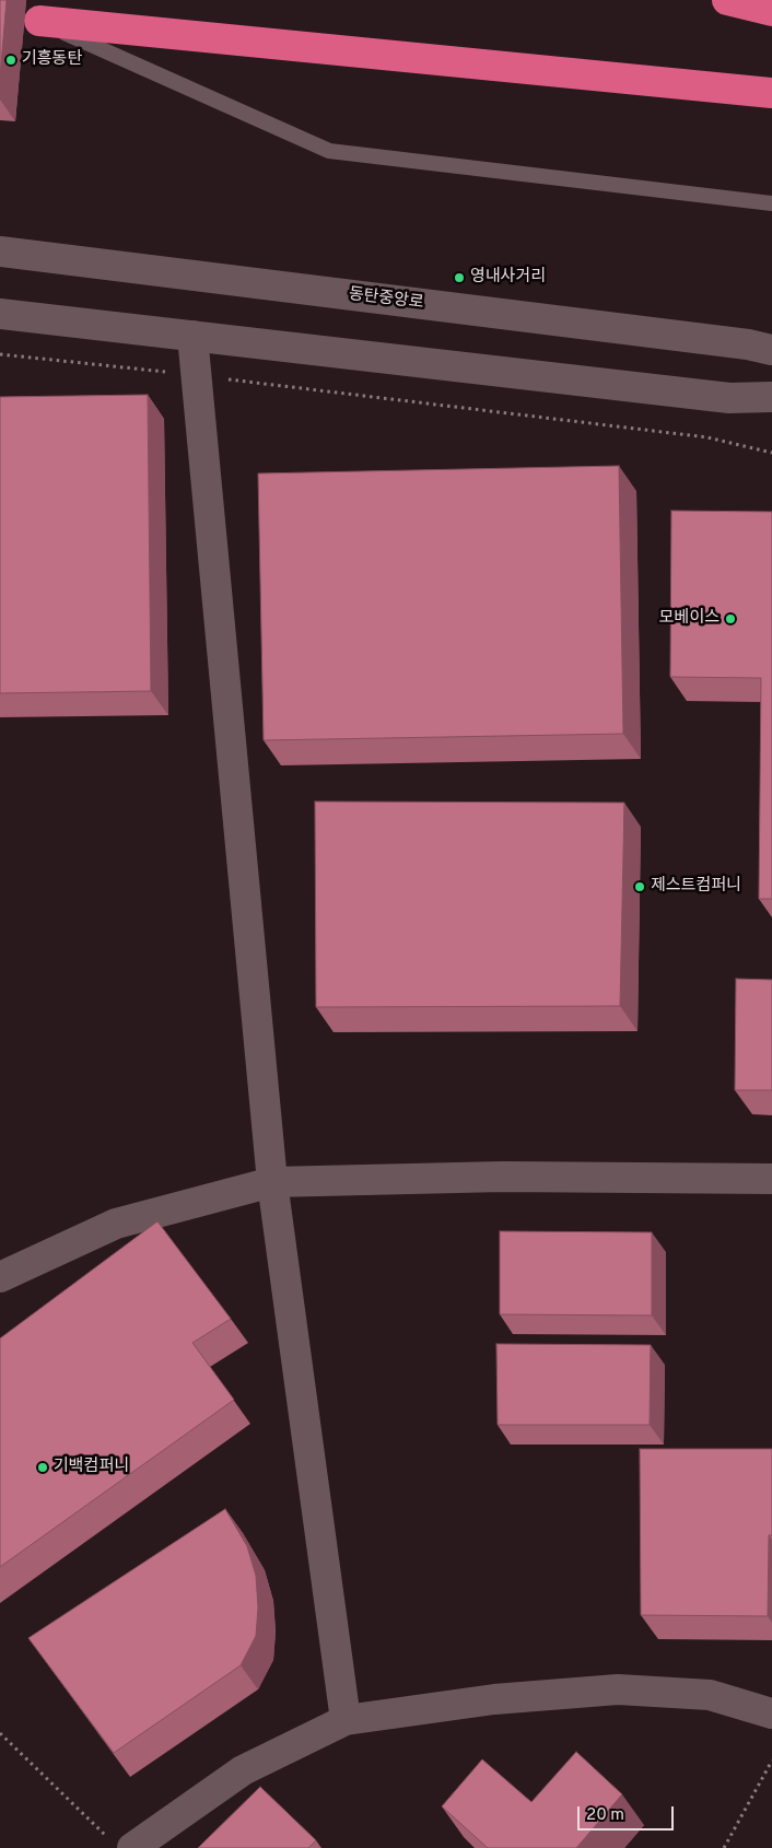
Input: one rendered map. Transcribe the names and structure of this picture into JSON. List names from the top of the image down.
{
  "streets": {
    "street": ["동탄중앙로"]
  },
  "places": [
    "기흥동탄",
    "영내사거리",
    "모베이스",
    "제스트컴퍼니",
    "기백컴퍼니"
  ],
  "scale_bar": "20 m"
}
